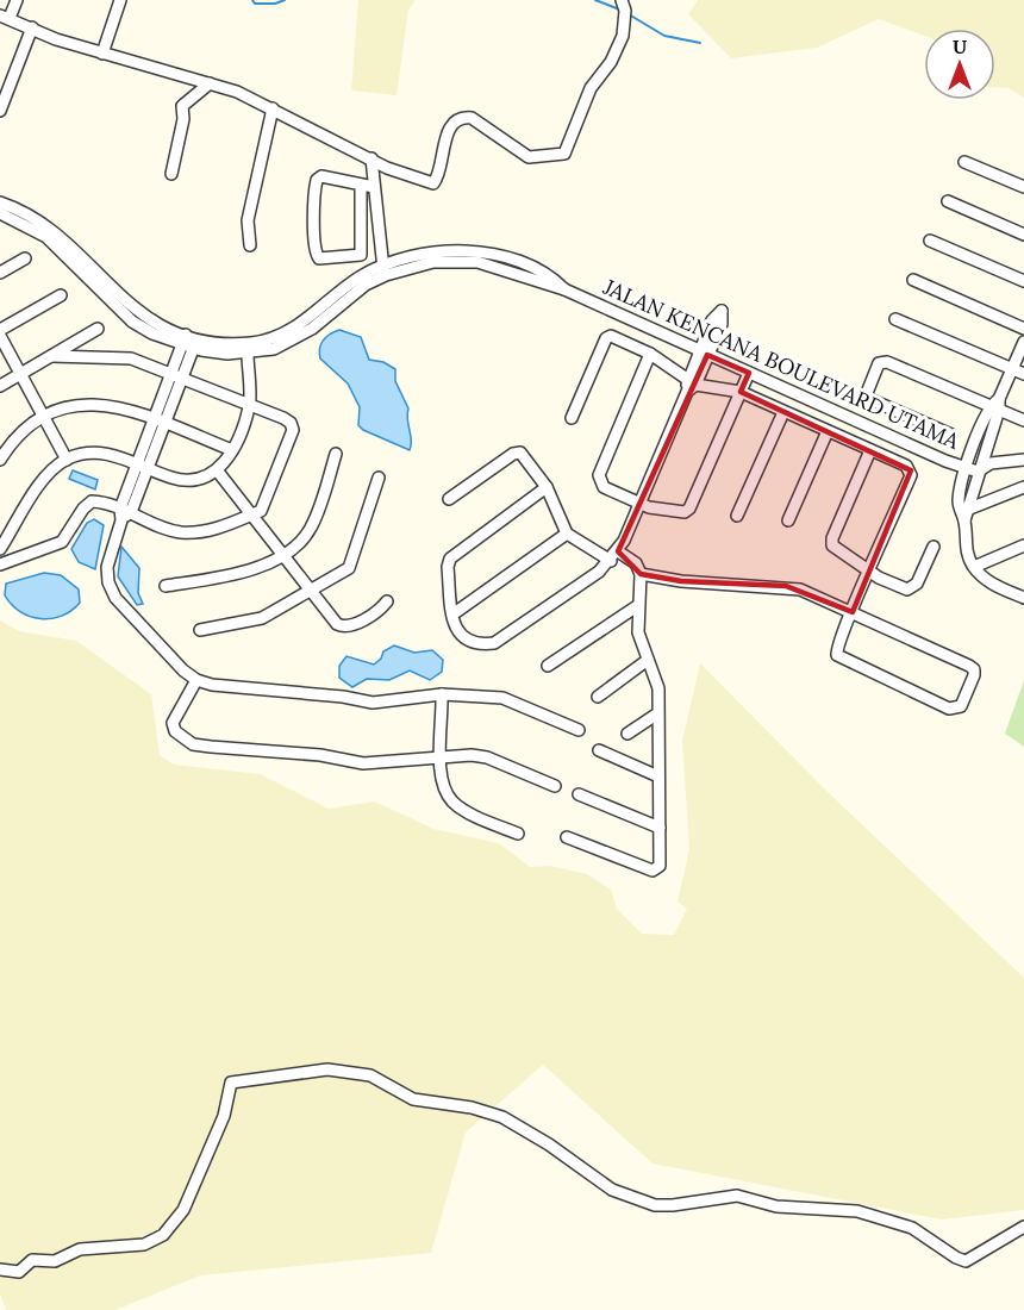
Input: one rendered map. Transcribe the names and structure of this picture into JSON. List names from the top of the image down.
{
  "streets": {
    "street": ["JALAN KENCANA BOULEVARD UTAMA"]
  },
  "north": "top"
}
